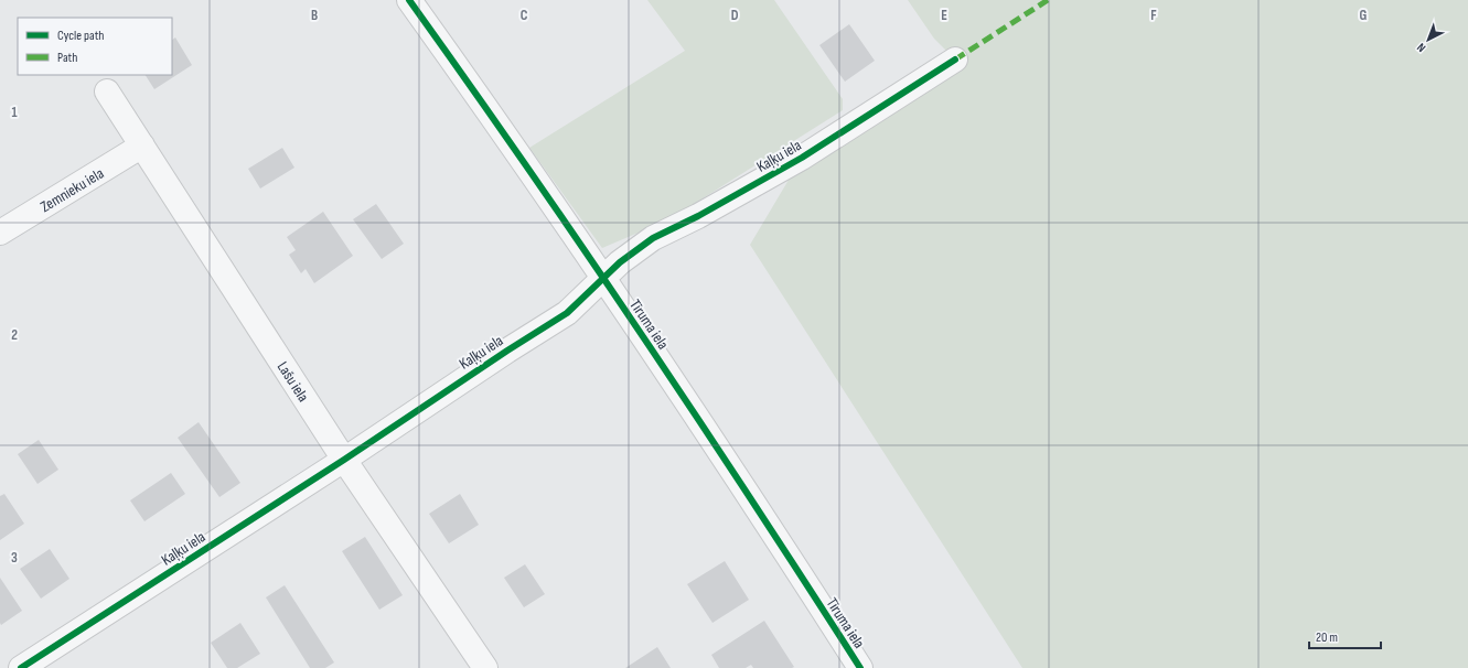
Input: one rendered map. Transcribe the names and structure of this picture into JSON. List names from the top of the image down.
{
  "streets": {
    "street": [
      "Kaļķu iela",
      "Zemnieku iela",
      "Tīruma iela",
      "Lašu iela"
    ]
  },
  "crossings": [
    ["Kaļķu iela", "Tīruma iela"],
    ["Kaļķu iela", "Lašu iela"],
    ["Zemnieku iela", "Lašu iela"]
  ],
  "legend": ["Cycle path", "Path"],
  "scale_bar": "20 m",
  "north": "bottom left",
  "grid": {
    "columns": [
      "B",
      "C",
      "D",
      "E",
      "F",
      "G"
    ],
    "rows": ["1", "2", "3"]
  }
}
